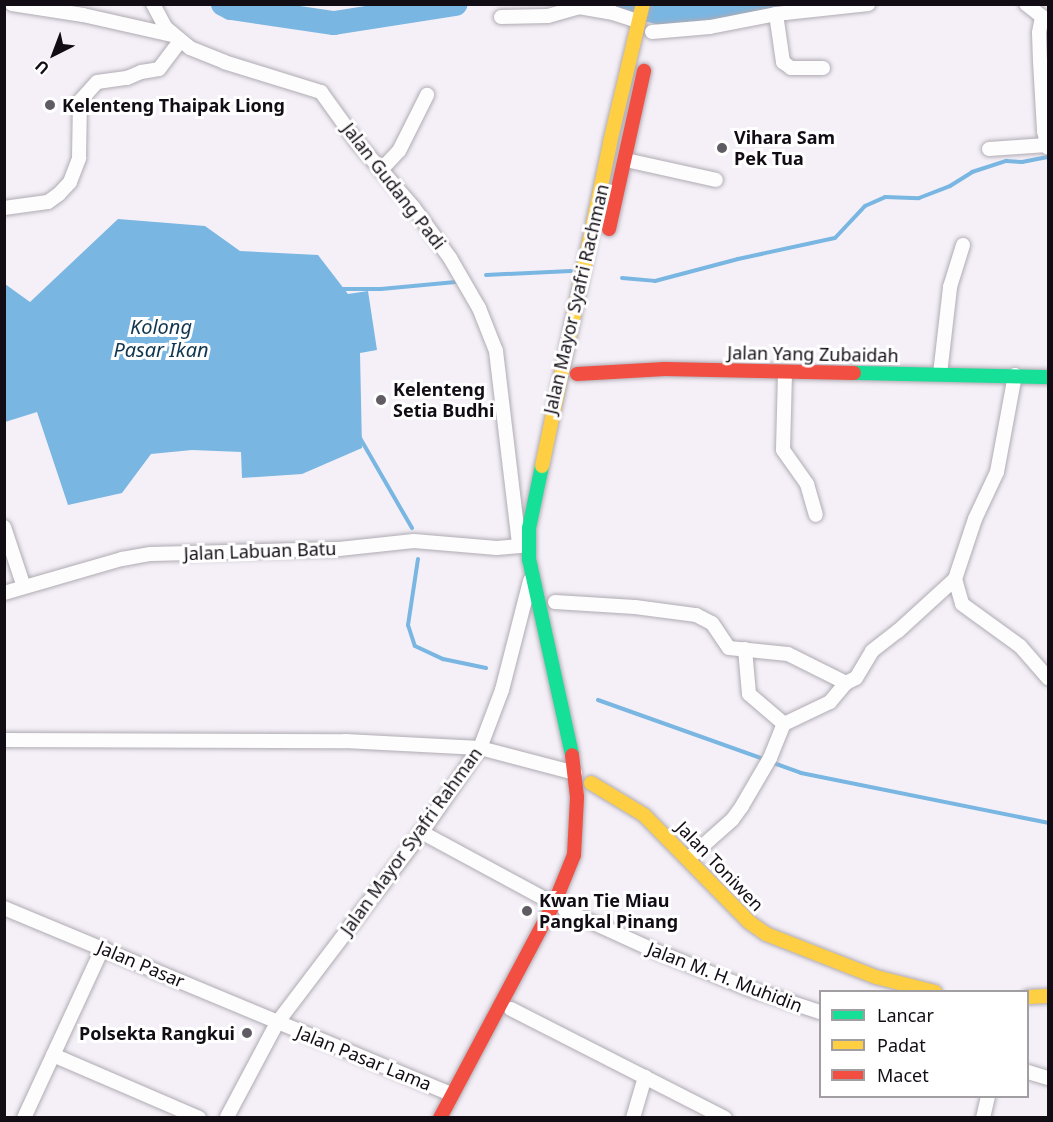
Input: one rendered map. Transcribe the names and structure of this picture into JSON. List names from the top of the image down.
{
  "streets": {
    "main road": ["Jalan Mayor Syafri Rachman", "Jalan Yang Zubaidah", "Jalan Toniwen"],
    "street": [
      "Jalan Gudang Padi",
      "Jalan Labuan Batu",
      "Jalan Mayor Syafri Rahman",
      "Jalan Pasar",
      "Jalan M. H. Muhidin",
      "Jalan Pasar Lama"
    ]
  },
  "crossings": [
    ["Jalan Gudang Padi", "Jalan Labuan Batu"],
    ["Jalan Mayor Syafri Rachman", "Jalan Mayor Syafri Rahman"],
    ["Jalan Mayor Syafri Rachman", "Jalan Toniwen"],
    ["Jalan Mayor Syafri Rahman", "Jalan Pasar"],
    ["Jalan Mayor Syafri Rahman", "Jalan M. H. Muhidin"],
    ["Jalan Mayor Syafri Rahman", "Jalan Pasar Lama"],
    ["Jalan Pasar", "Jalan Pasar Lama"]
  ],
  "water": ["Kolong Pasar Ikan"],
  "places": [
    "Kelenteng Thaipak Liong",
    "Vihara Sam Pek Tua",
    "Kelenteng Setia Budhi",
    "Kwan Tie Miau Pangkal Pinang",
    "Polsekta Rangkui"
  ],
  "legend": ["Lancar", "Padat", "Macet"],
  "north": "bottom left"
}
